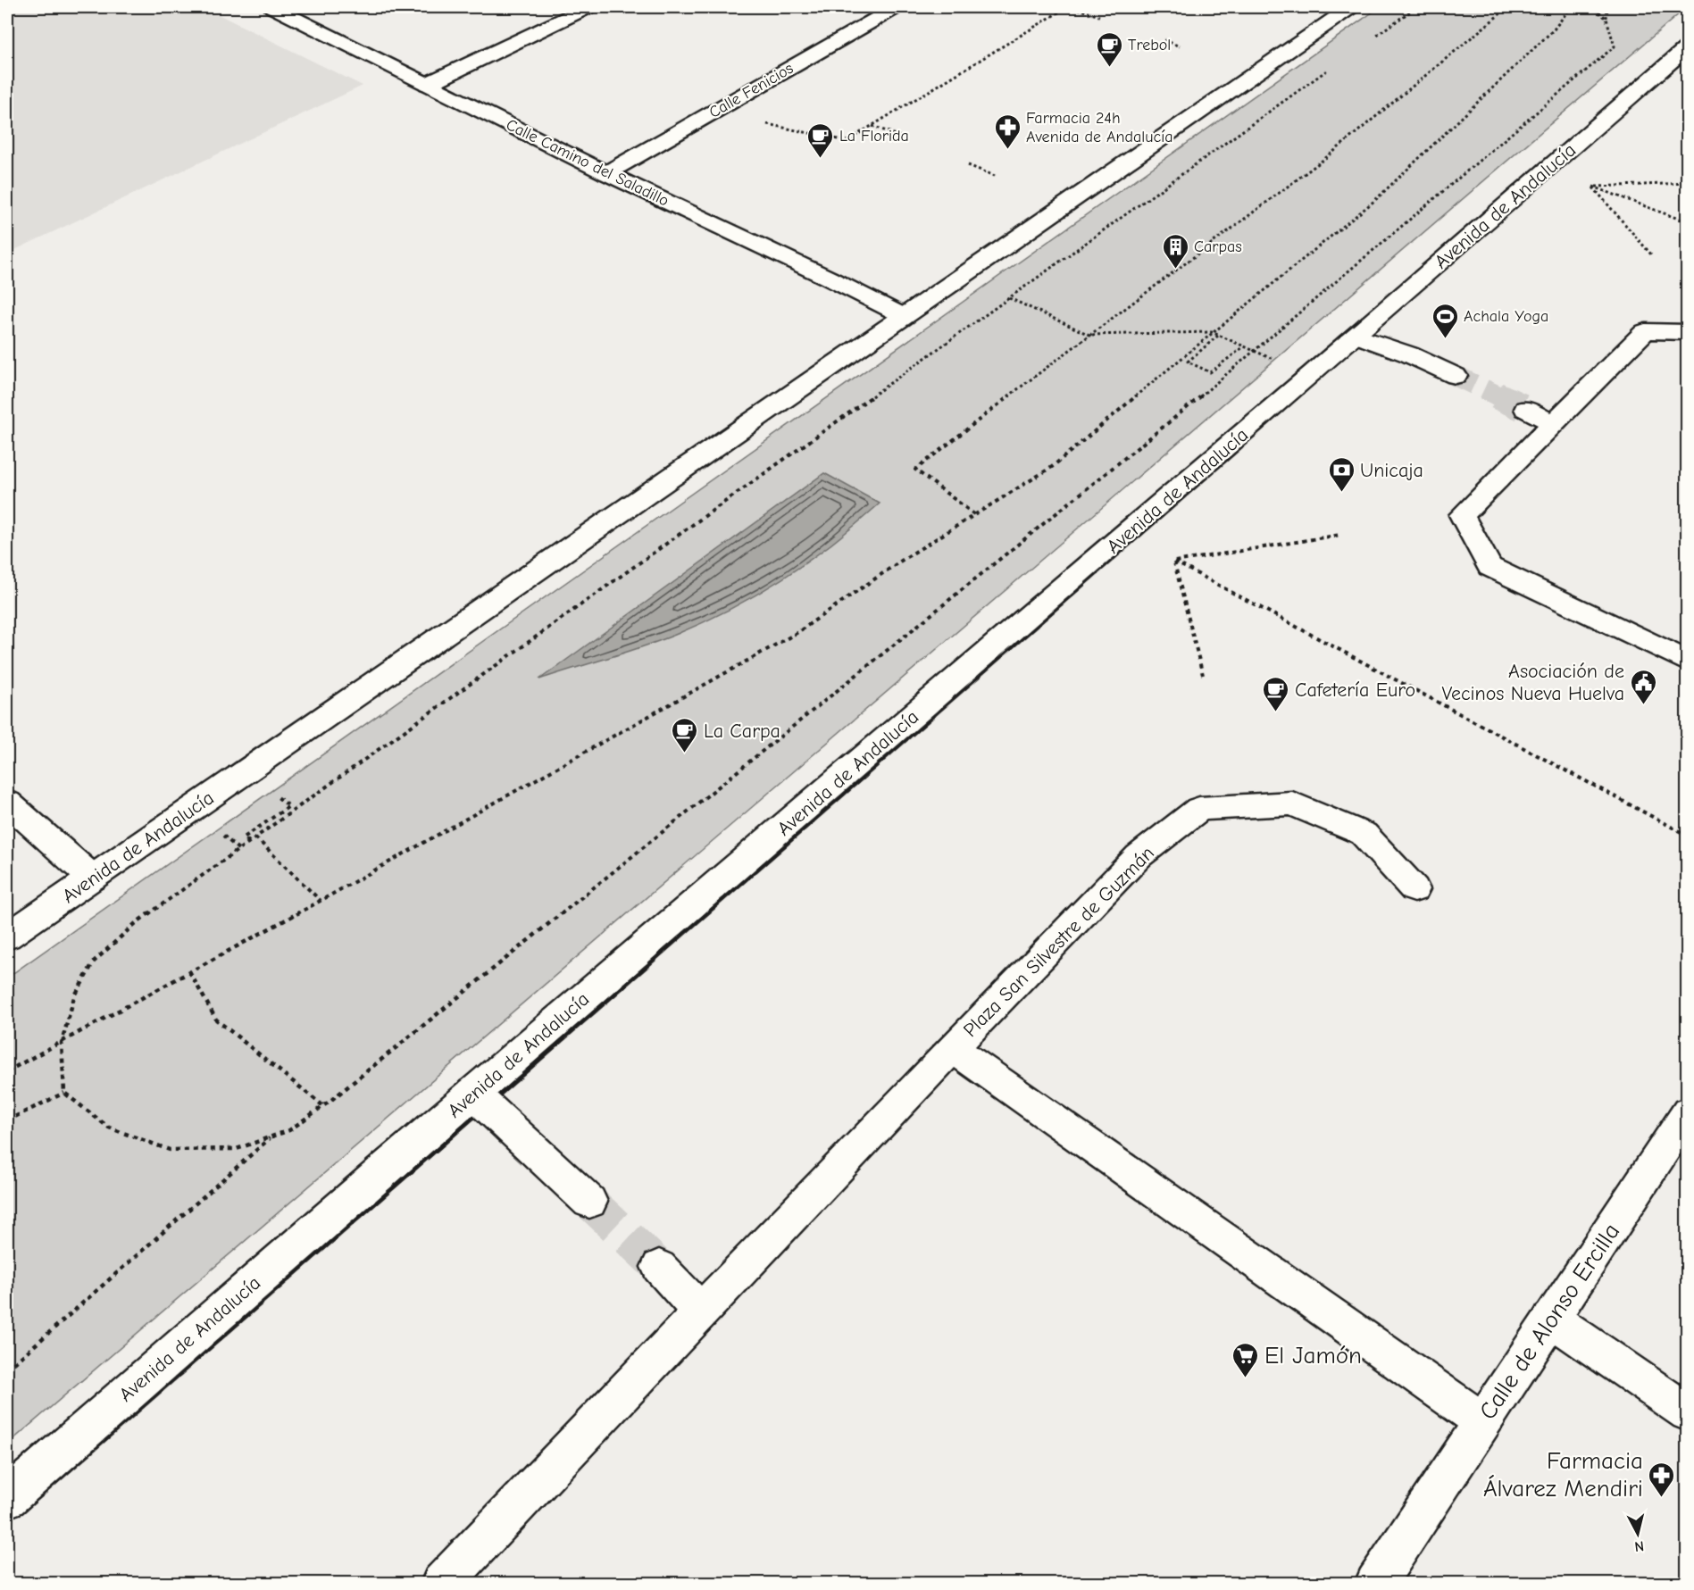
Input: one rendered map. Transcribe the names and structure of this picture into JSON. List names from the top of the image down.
{
  "streets": {
    "street": [
      "Calle Fenicios",
      "Calle Camino del Saladillo",
      "Avenida de Andalucía",
      "Plaza San Silvestre de Guzmán",
      "Calle de Alonso Ercilla"
    ]
  },
  "crossings": [
    ["Calle Fenicios", "Calle Camino del Saladillo"],
    ["Calle Camino del Saladillo", "Avenida de Andalucía"]
  ],
  "places": {
    "cafe": [
      "Trebol",
      "La Florida",
      "Cafetería Euro",
      "La Carpa"
    ],
    "pharmacy": ["Farmacia 24h Avenida de Andalucía", "Farmacia Álvarez Mendiri"],
    "building": ["Carpas"],
    "sports": ["Achala Yoga"],
    "bank": ["Unicaja"],
    "public building": ["Asociación de Vecinos Nueva Huelva"],
    "supermarket": ["El Jamón"]
  },
  "north": "bottom"
}
